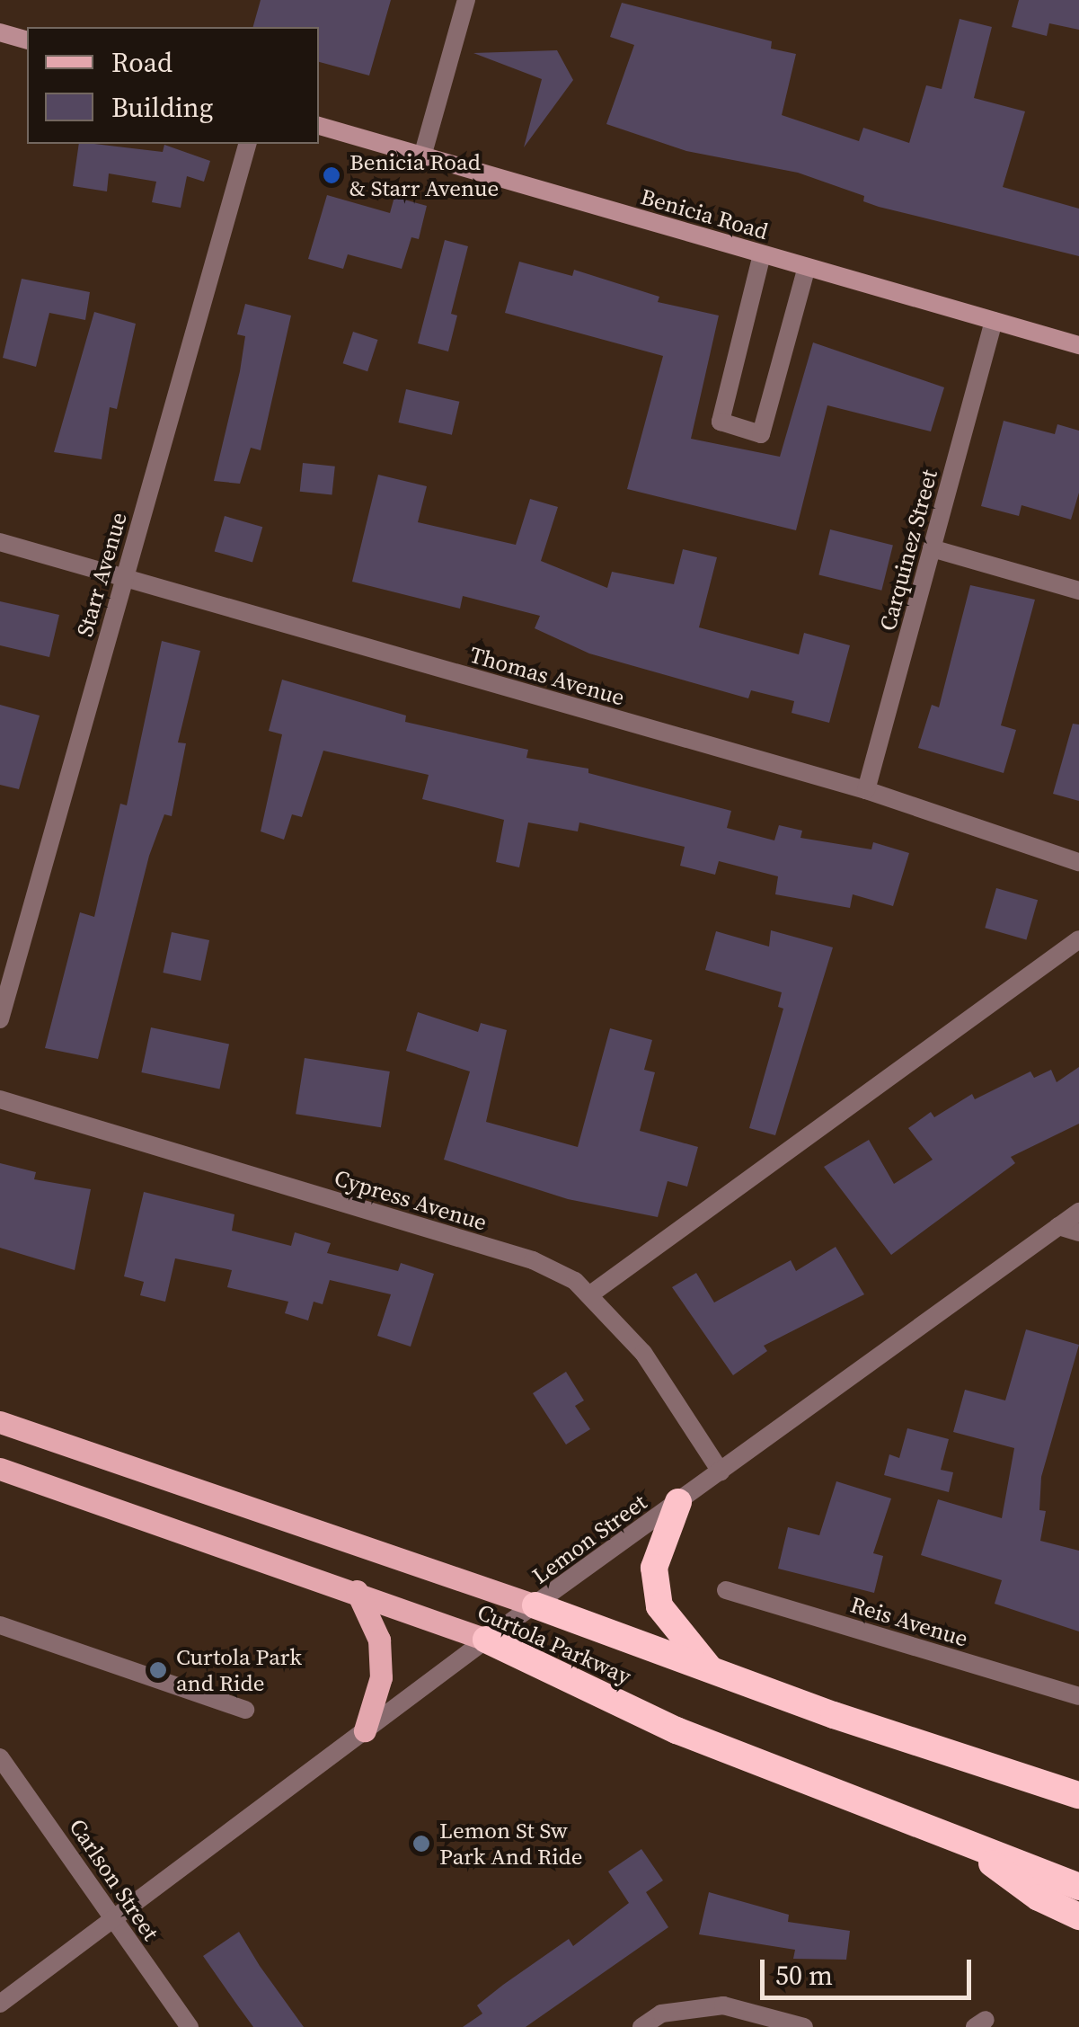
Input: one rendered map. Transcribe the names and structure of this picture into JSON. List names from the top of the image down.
{
  "streets": {
    "highway": ["Curtola Parkway"],
    "main road": ["Benicia Road"],
    "street": [
      "Carquinez Street",
      "Starr Avenue",
      "Thomas Avenue",
      "Cypress Avenue",
      "Lemon Street",
      "Reis Avenue",
      "Carlson Street"
    ]
  },
  "crossings": [
    ["Benicia Road", "Carquinez Street"],
    ["Carquinez Street", "Thomas Avenue"],
    ["Starr Avenue", "Thomas Avenue"],
    ["Cypress Avenue", "Lemon Street"],
    ["Lemon Street", "Curtola Parkway"],
    ["Lemon Street", "Carlson Street"]
  ],
  "places": ["Benicia Road & Starr Avenue", "Curtola Park and Ride", "Lemon St Sw Park And Ride"],
  "legend": ["Road", "Building"],
  "scale_bar": "50 m"
}
